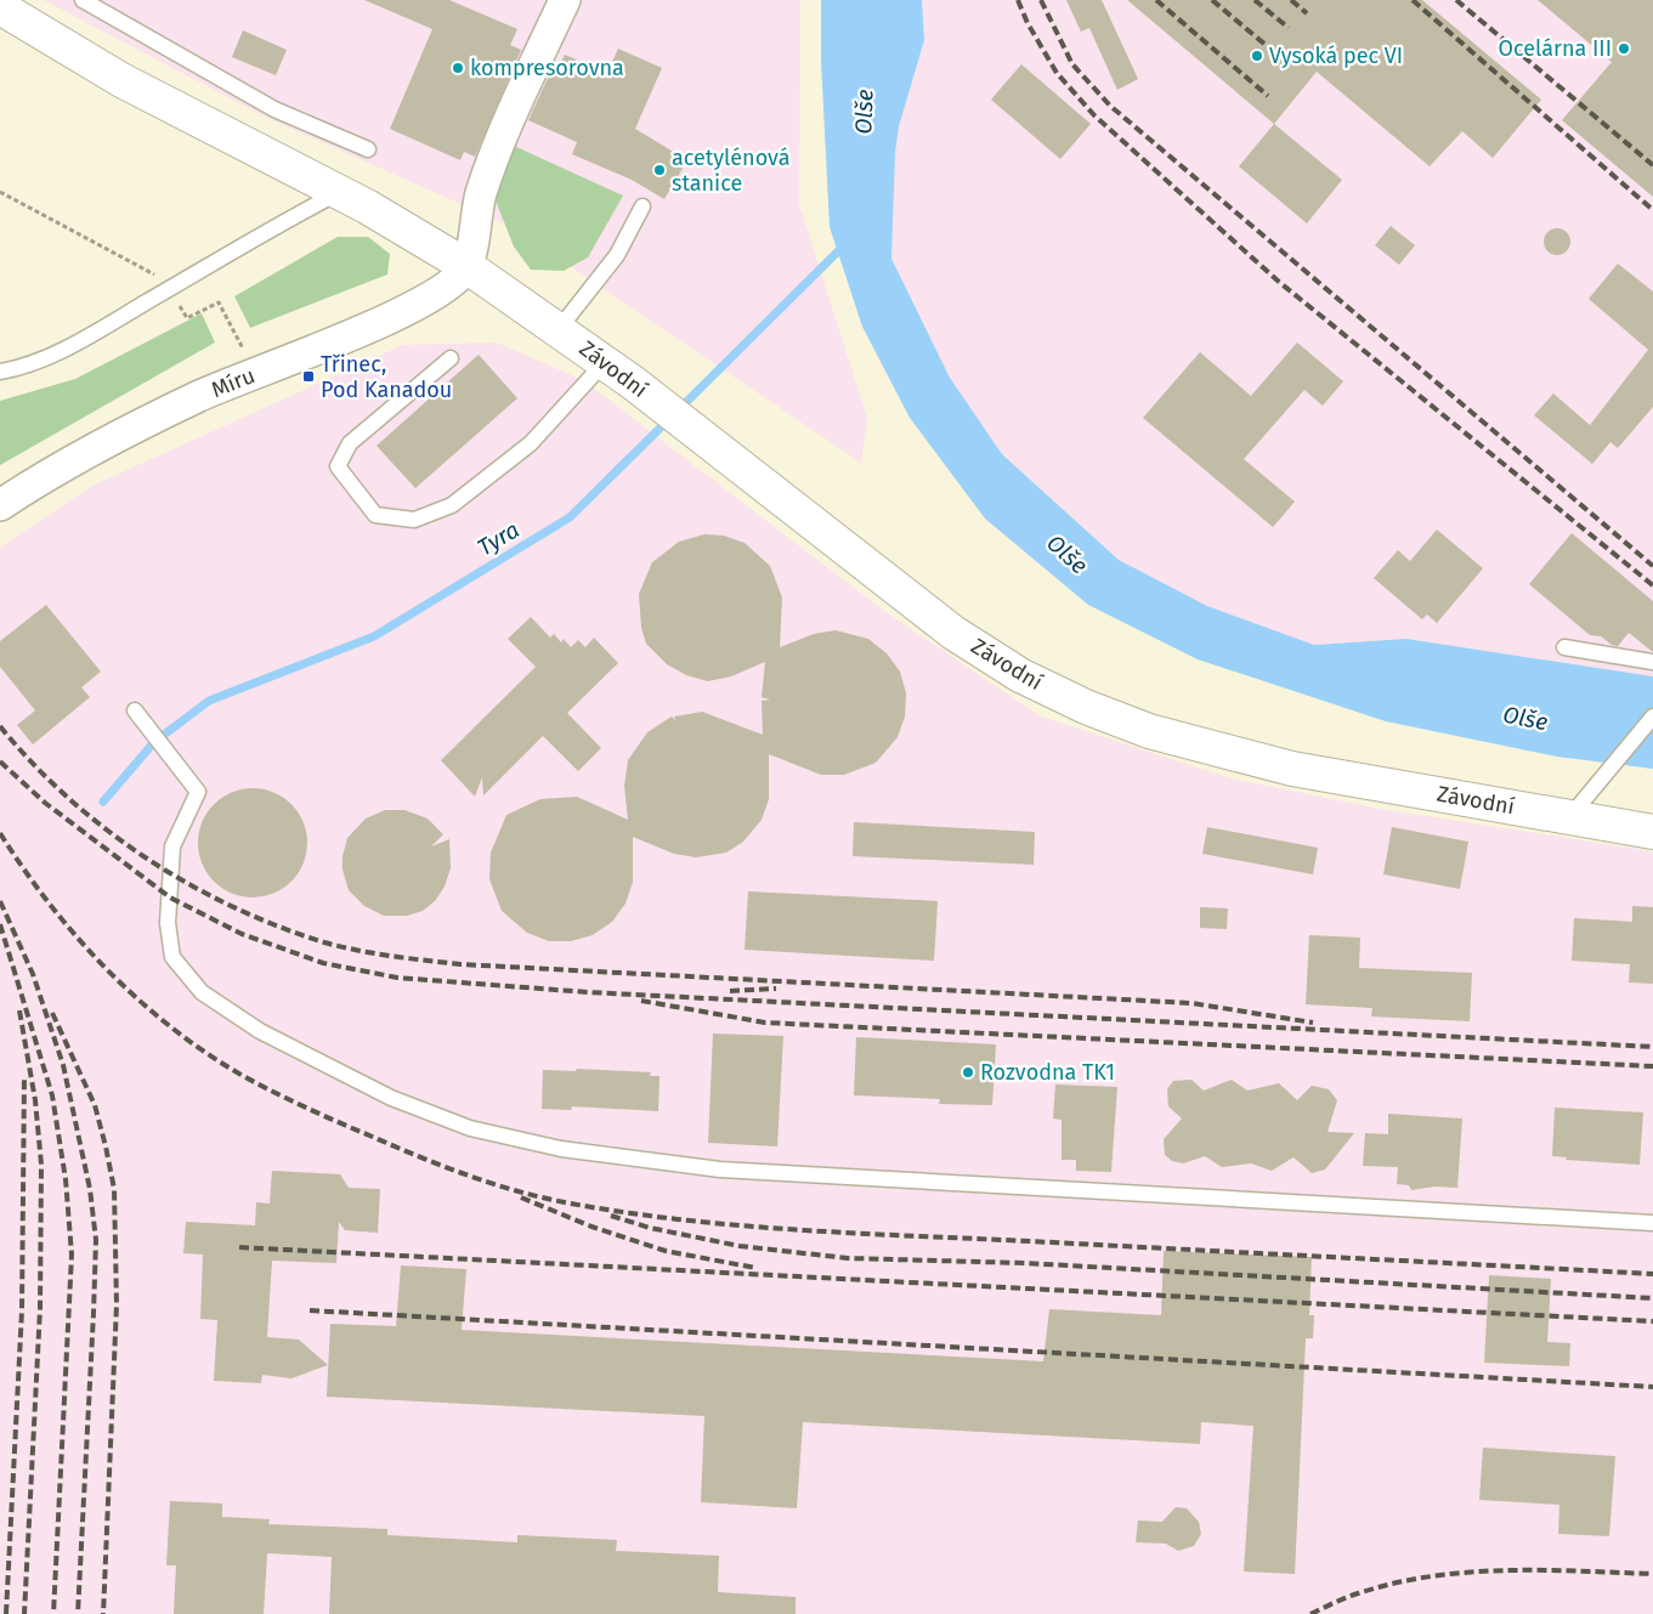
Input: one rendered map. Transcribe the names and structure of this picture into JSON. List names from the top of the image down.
{
  "streets": {
    "street": ["Závodní", "Míru"]
  },
  "crossings": [
    ["Závodní", "Míru"]
  ],
  "water": ["Olše", "Tyra"],
  "places": {
    "other": [
      "Ocelárna III",
      "Vysoká pec VI",
      "kompresorovna",
      "acetylénová stanice",
      "Rozvodna TK1"
    ],
    "transit": ["Třinec, Pod Kanadou"]
  }
}
